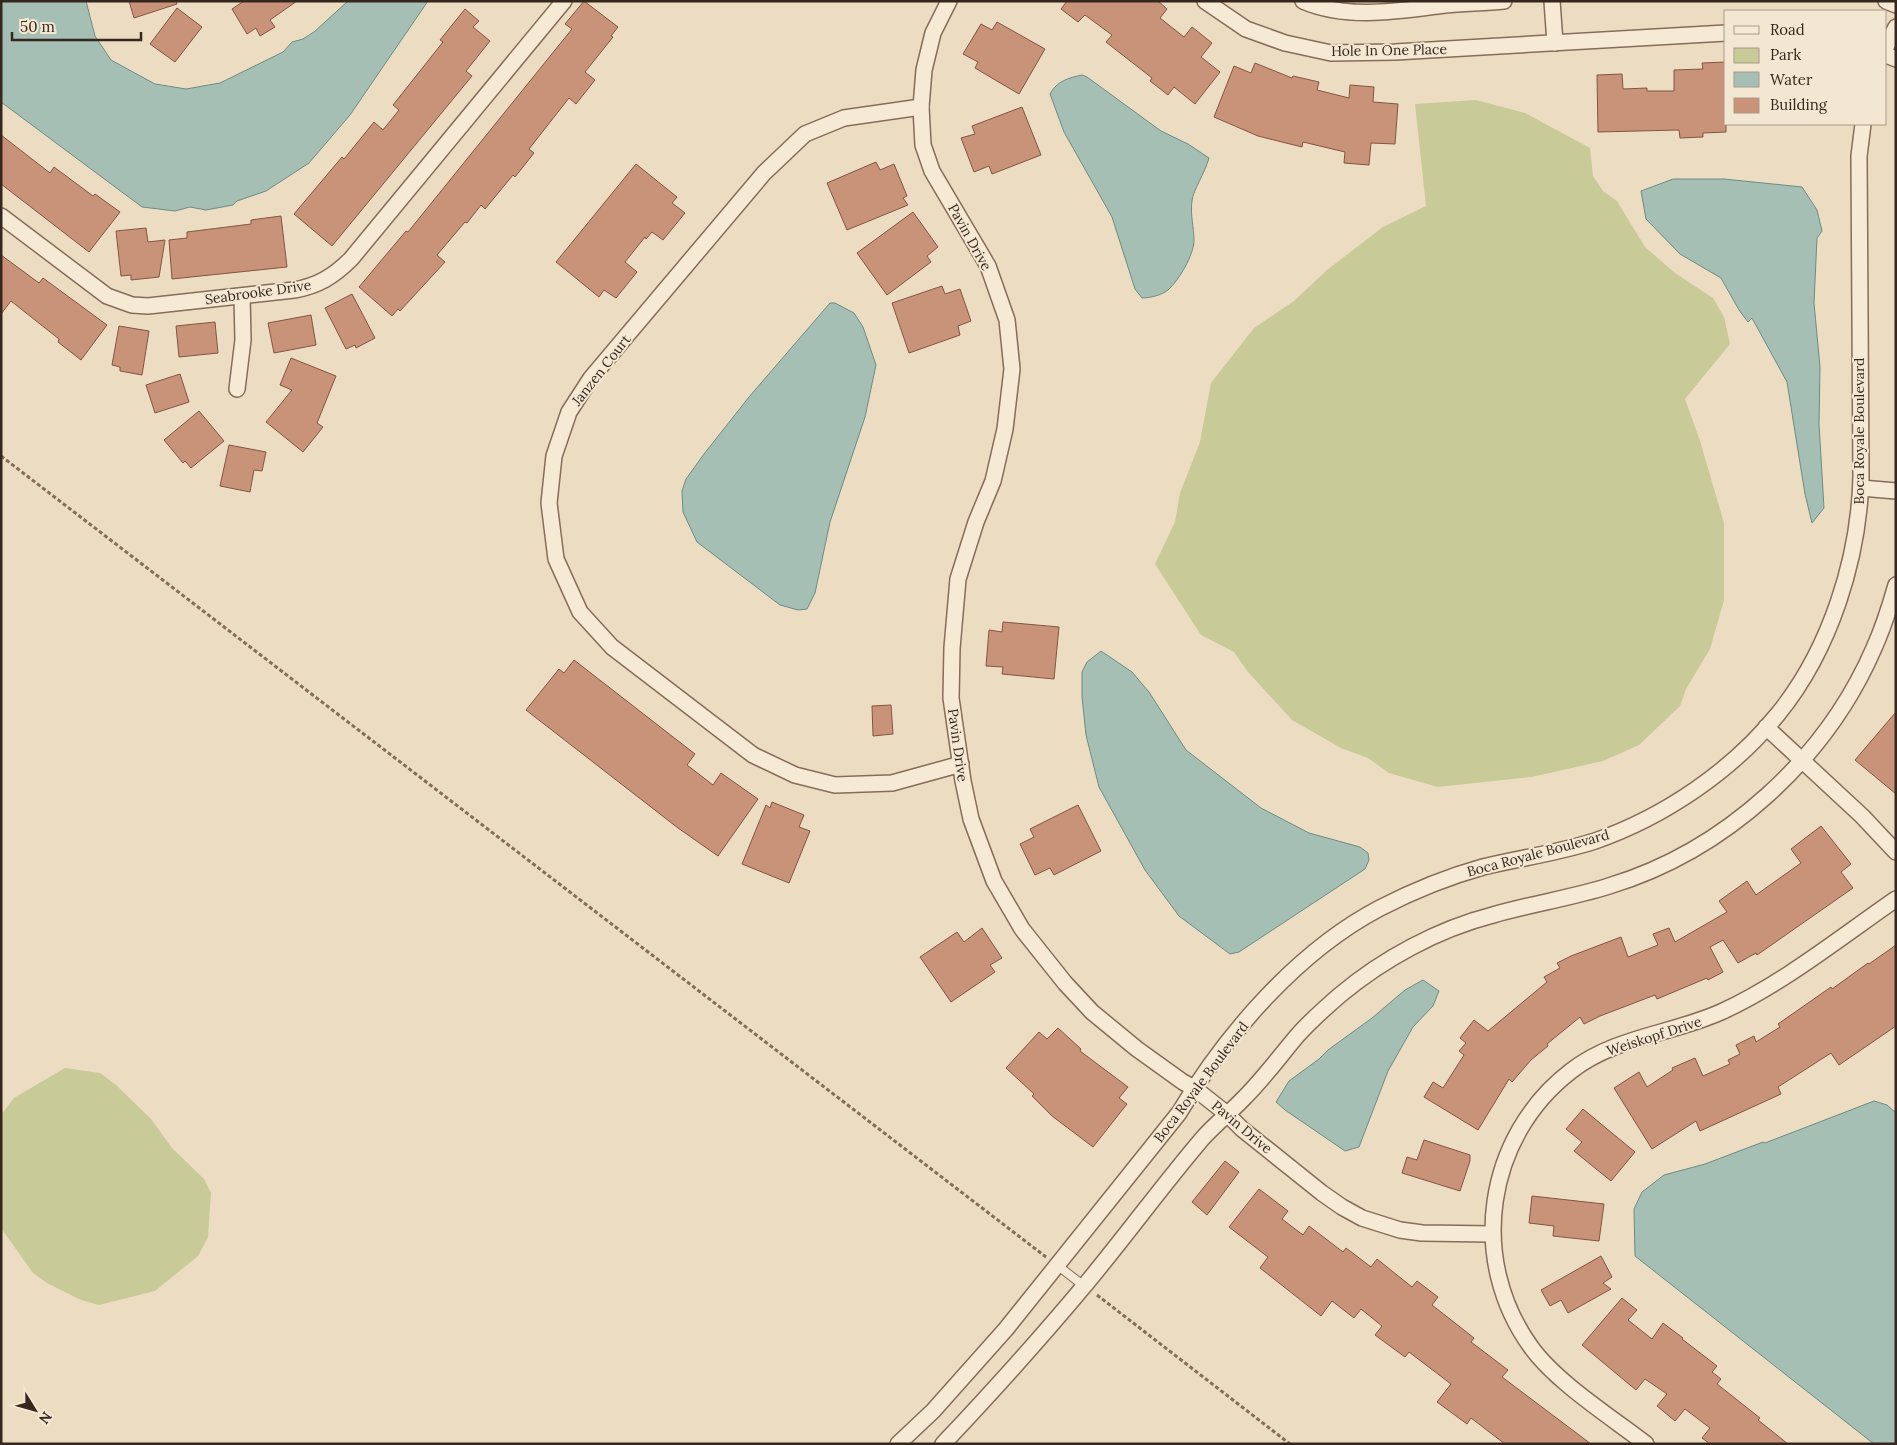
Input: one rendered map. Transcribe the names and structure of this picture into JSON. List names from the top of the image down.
{
  "streets": {
    "street": [
      "Hole In One Place",
      "Pavin Drive",
      "Seabrooke Drive",
      "Janzen Court",
      "Boca Royale Boulevard",
      "Weiskopf Drive"
    ]
  },
  "crossings": [
    ["Pavin Drive", "Janzen Court"],
    ["Pavin Drive", "Boca Royale Boulevard"],
    ["Pavin Drive", "Weiskopf Drive"]
  ],
  "legend": [
    "Road",
    "Park",
    "Water",
    "Building"
  ],
  "scale_bar": "50 m",
  "north": "bottom right"
}
